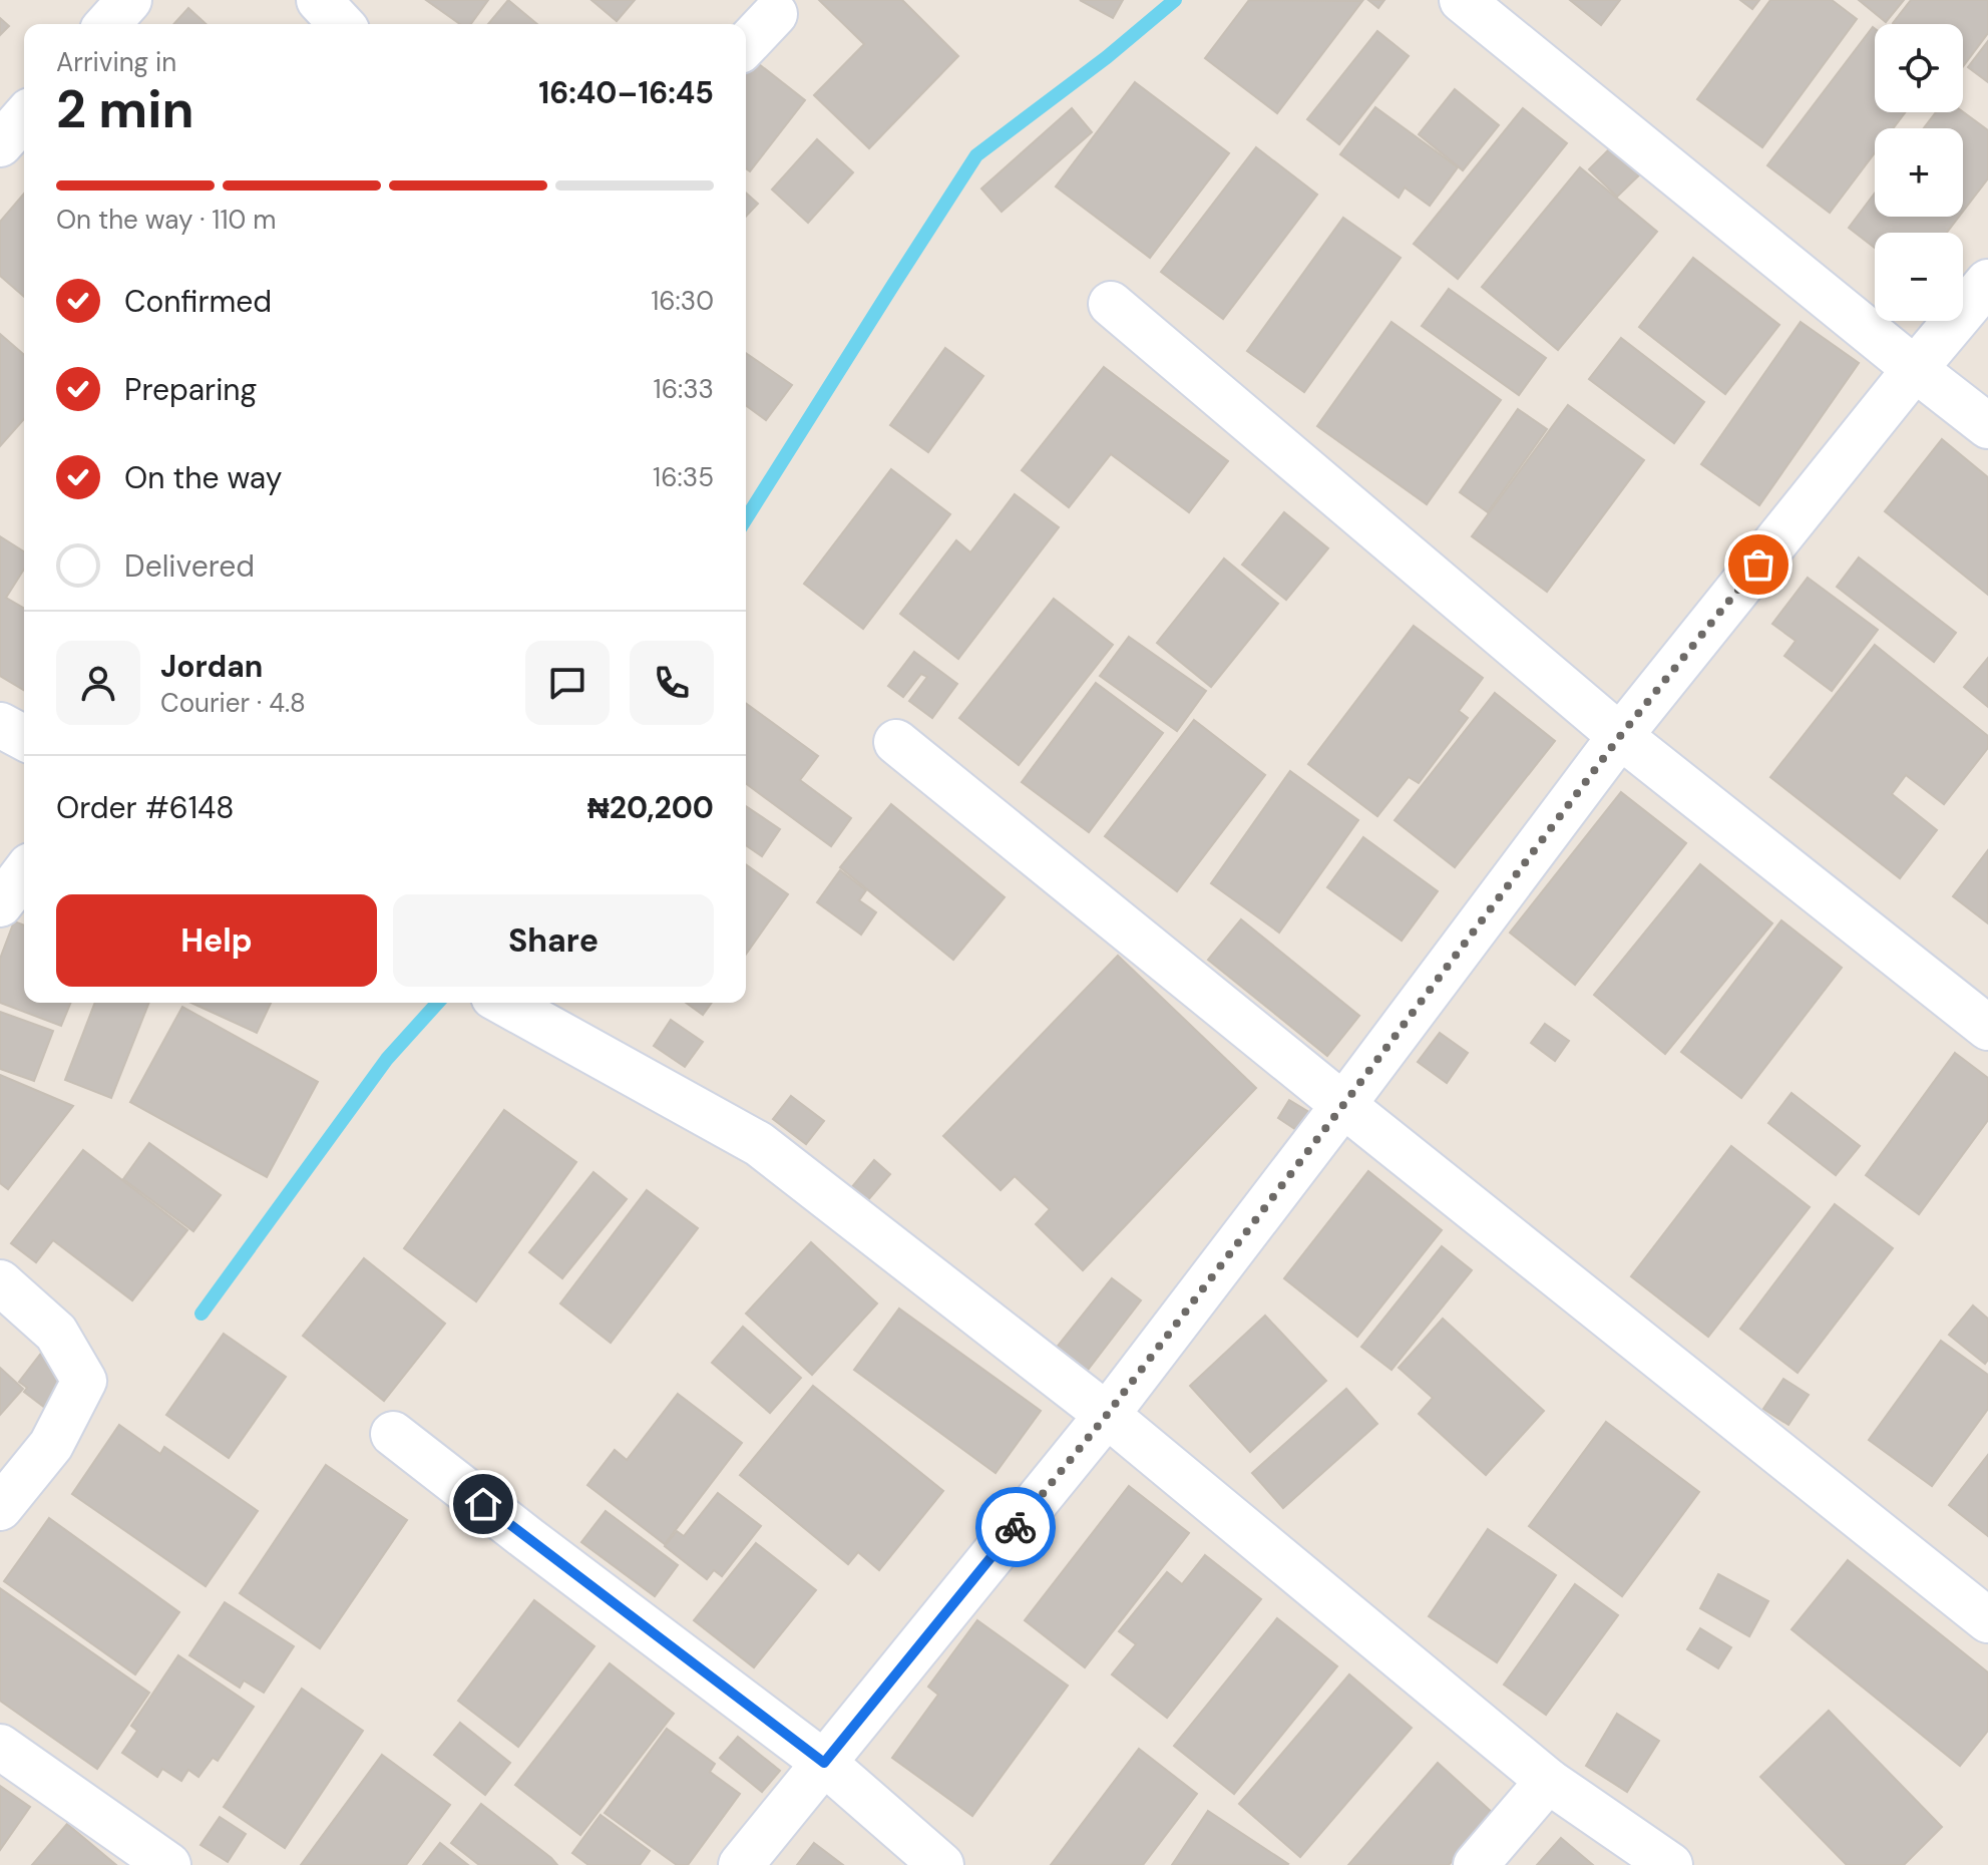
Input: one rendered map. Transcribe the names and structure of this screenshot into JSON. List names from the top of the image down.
{
  "page": {
    "map_buttons": ["+", "−"],
    "heading": ["2 min", "Arriving in", "16:40–16:45"],
    "panel": [
      "Jordan",
      "Courier · 4.8",
      "Order #6148",
      "₦20,200"
    ],
    "bar": "On the way · 110 m",
    "list": [
      ["Confirmed", "16:30"],
      ["Preparing", "16:33"],
      ["On the way", "16:35"],
      "Delivered"
    ],
    "buttons": ["Help", "Share"]
  }
}
